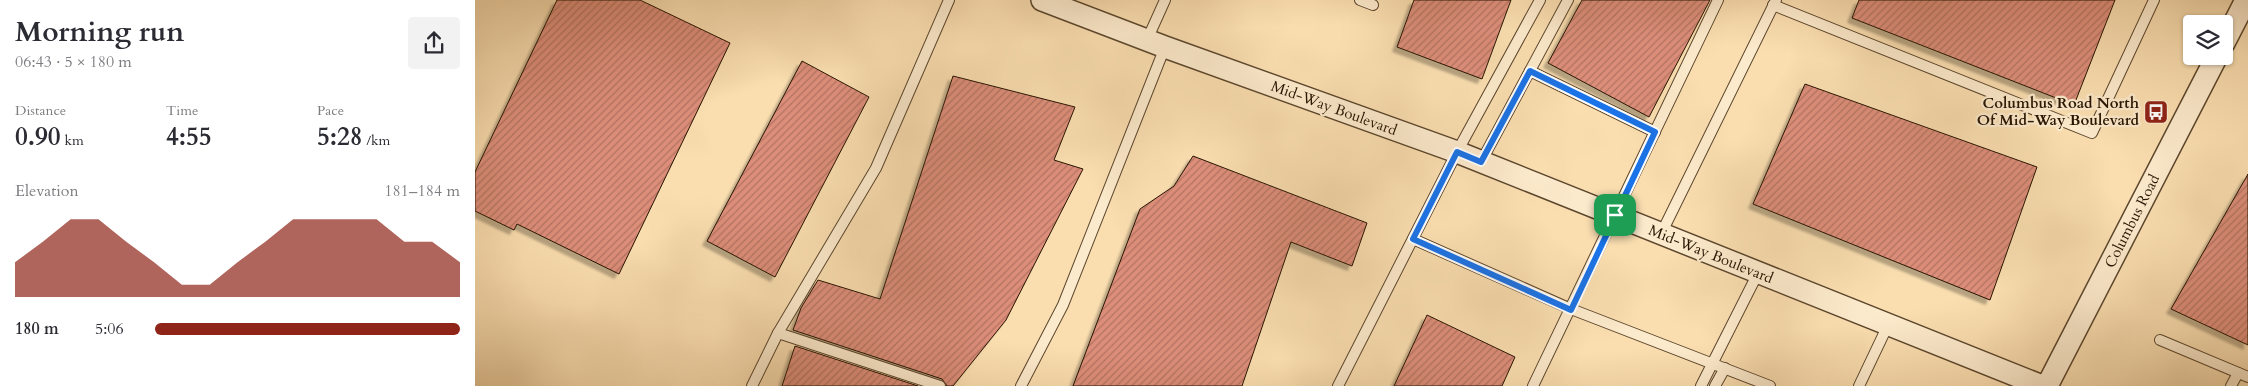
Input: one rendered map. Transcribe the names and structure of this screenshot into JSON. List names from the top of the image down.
{
  "streets": {
    "street": ["Mid-Way Boulevard", "Columbus Road"]
  },
  "places": {
    "bus stop": ["Columbus Road North Of Mid-Way Boulevard"]
  },
  "page": {
    "heading": ["Morning run", "06:43 · 5 × 180 m"],
    "stats": [
      ["Distance", "0.90 km"],
      ["Time", "4:55"],
      ["Pace", "5:28 /km"]
    ],
    "chart": ["Elevation", "181–184 m"],
    "list": [
      {
        "name": "180 m",
        "note": "5:06"
      }
    ]
  }
}
